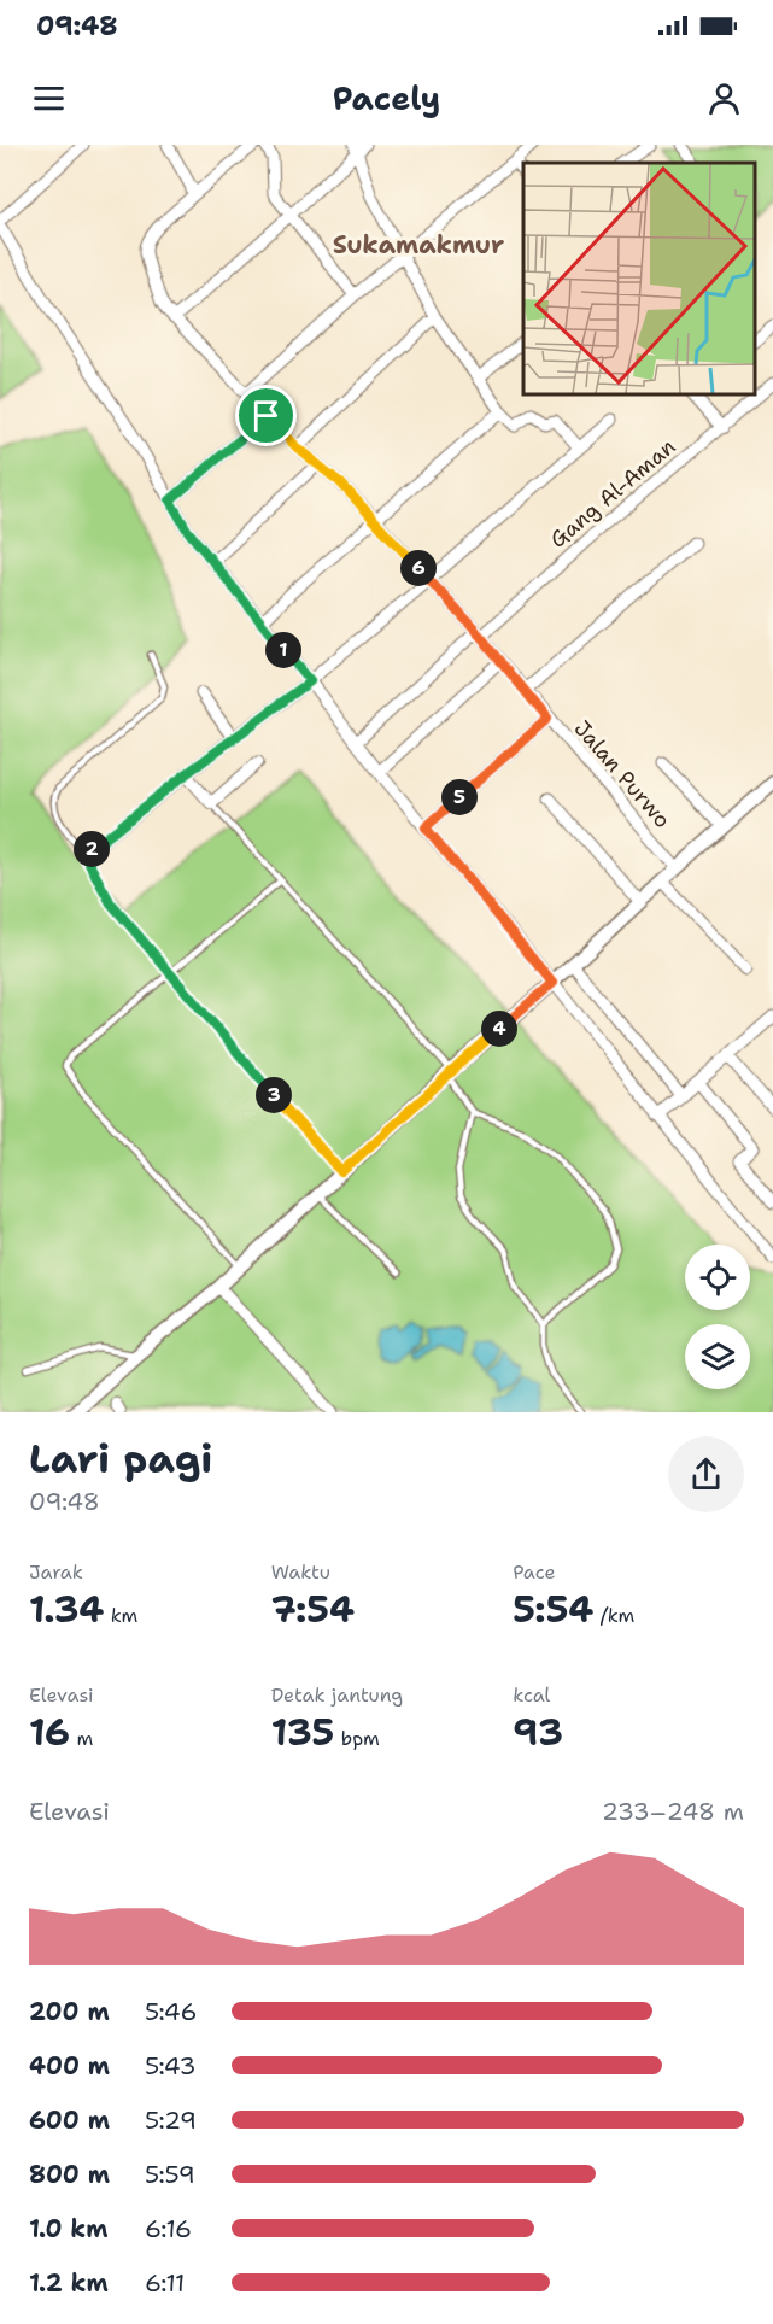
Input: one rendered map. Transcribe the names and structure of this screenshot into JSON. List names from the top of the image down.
{
  "streets": {
    "street": ["Gang Al-Aman", "Jalan Purwo"]
  },
  "crossings": [
    ["Gang Al-Aman", "Jalan Purwo"]
  ],
  "districts": ["Sukamakmur"],
  "page": {
    "status": "09:48",
    "header": "Pacely",
    "pins": [
      "6",
      "1",
      "5",
      "2",
      "4",
      "3"
    ],
    "heading": ["Lari pagi", "09:48"],
    "stats": [
      ["Jarak", "1.34 km"],
      ["Waktu", "7:54"],
      ["Pace", "5:54 /km"],
      ["Elevasi", "16 m"],
      ["Detak jantung", "135 bpm"],
      ["kcal", "93"]
    ],
    "chart": ["Elevasi", "233–248 m"],
    "list": [
      {
        "name": "200 m",
        "note": "5:46"
      },
      {
        "name": "400 m",
        "note": "5:43"
      },
      {
        "name": "600 m",
        "note": "5:29"
      },
      {
        "name": "800 m",
        "note": "5:59"
      },
      {
        "name": "1.0 km",
        "note": "6:16"
      },
      {
        "name": "1.2 km",
        "note": "6:11"
      }
    ]
  }
}
